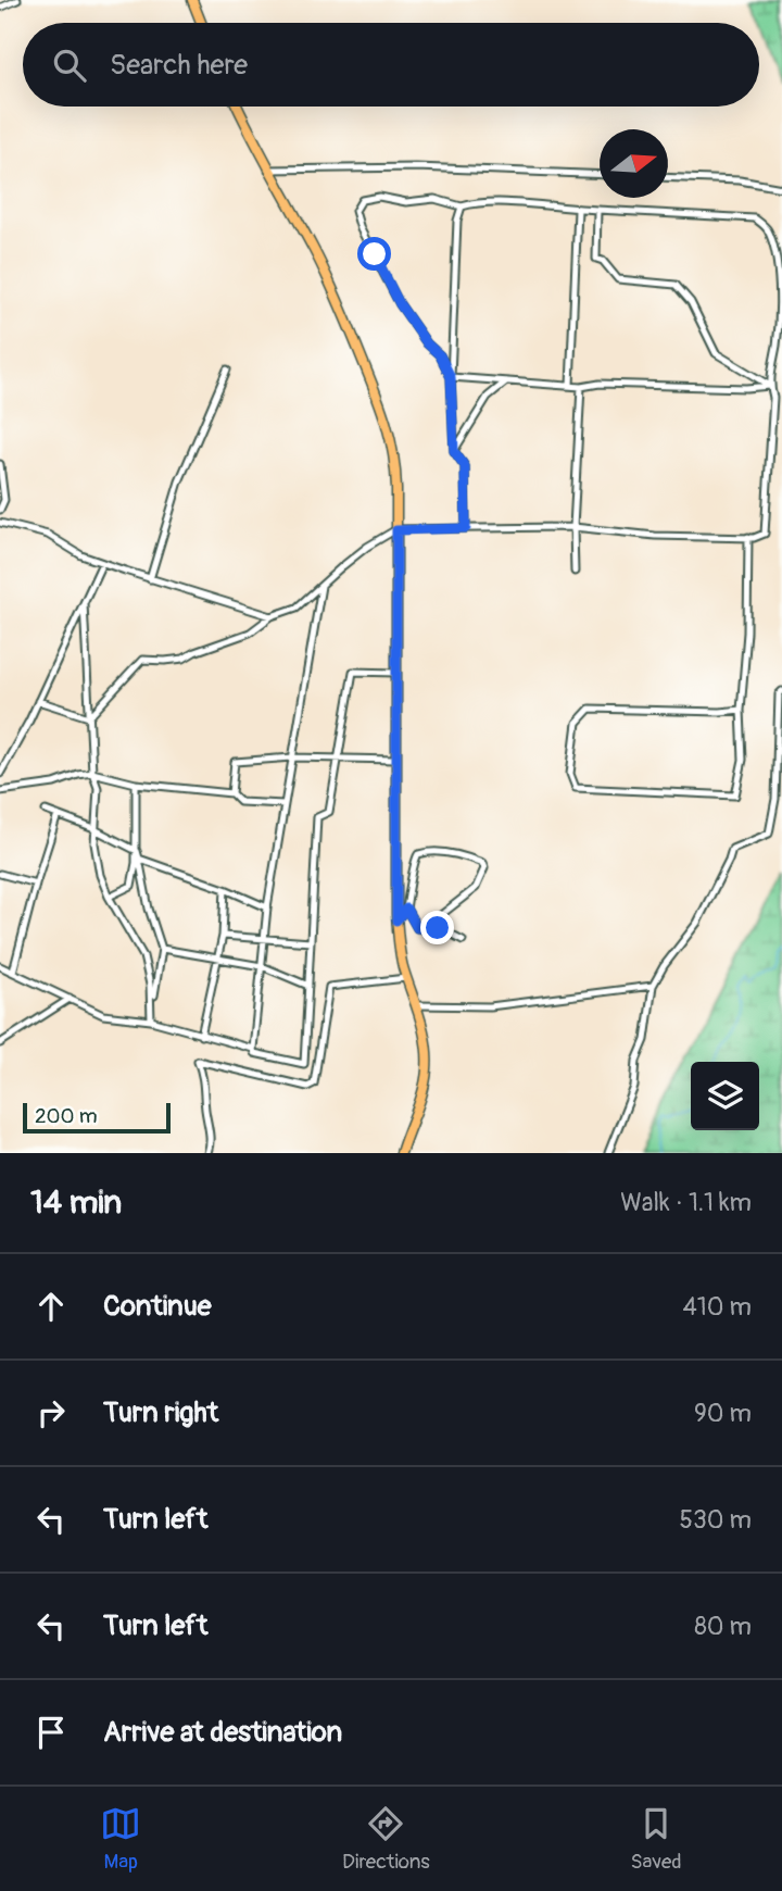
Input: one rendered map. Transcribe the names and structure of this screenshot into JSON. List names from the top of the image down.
{
  "scale_bar": "200 m",
  "north": "right",
  "page": {
    "search": "Search here",
    "scale": "200 m",
    "heading": ["14 min", "Walk · 1.1 km"],
    "list": [
      ["Continue", "410 m"],
      ["Turn right", "90 m"],
      ["Turn left", "530 m"],
      ["Turn left", "80 m"],
      "Arrive at destination"
    ],
    "nav": ["Map", "Directions", "Saved"]
  }
}
